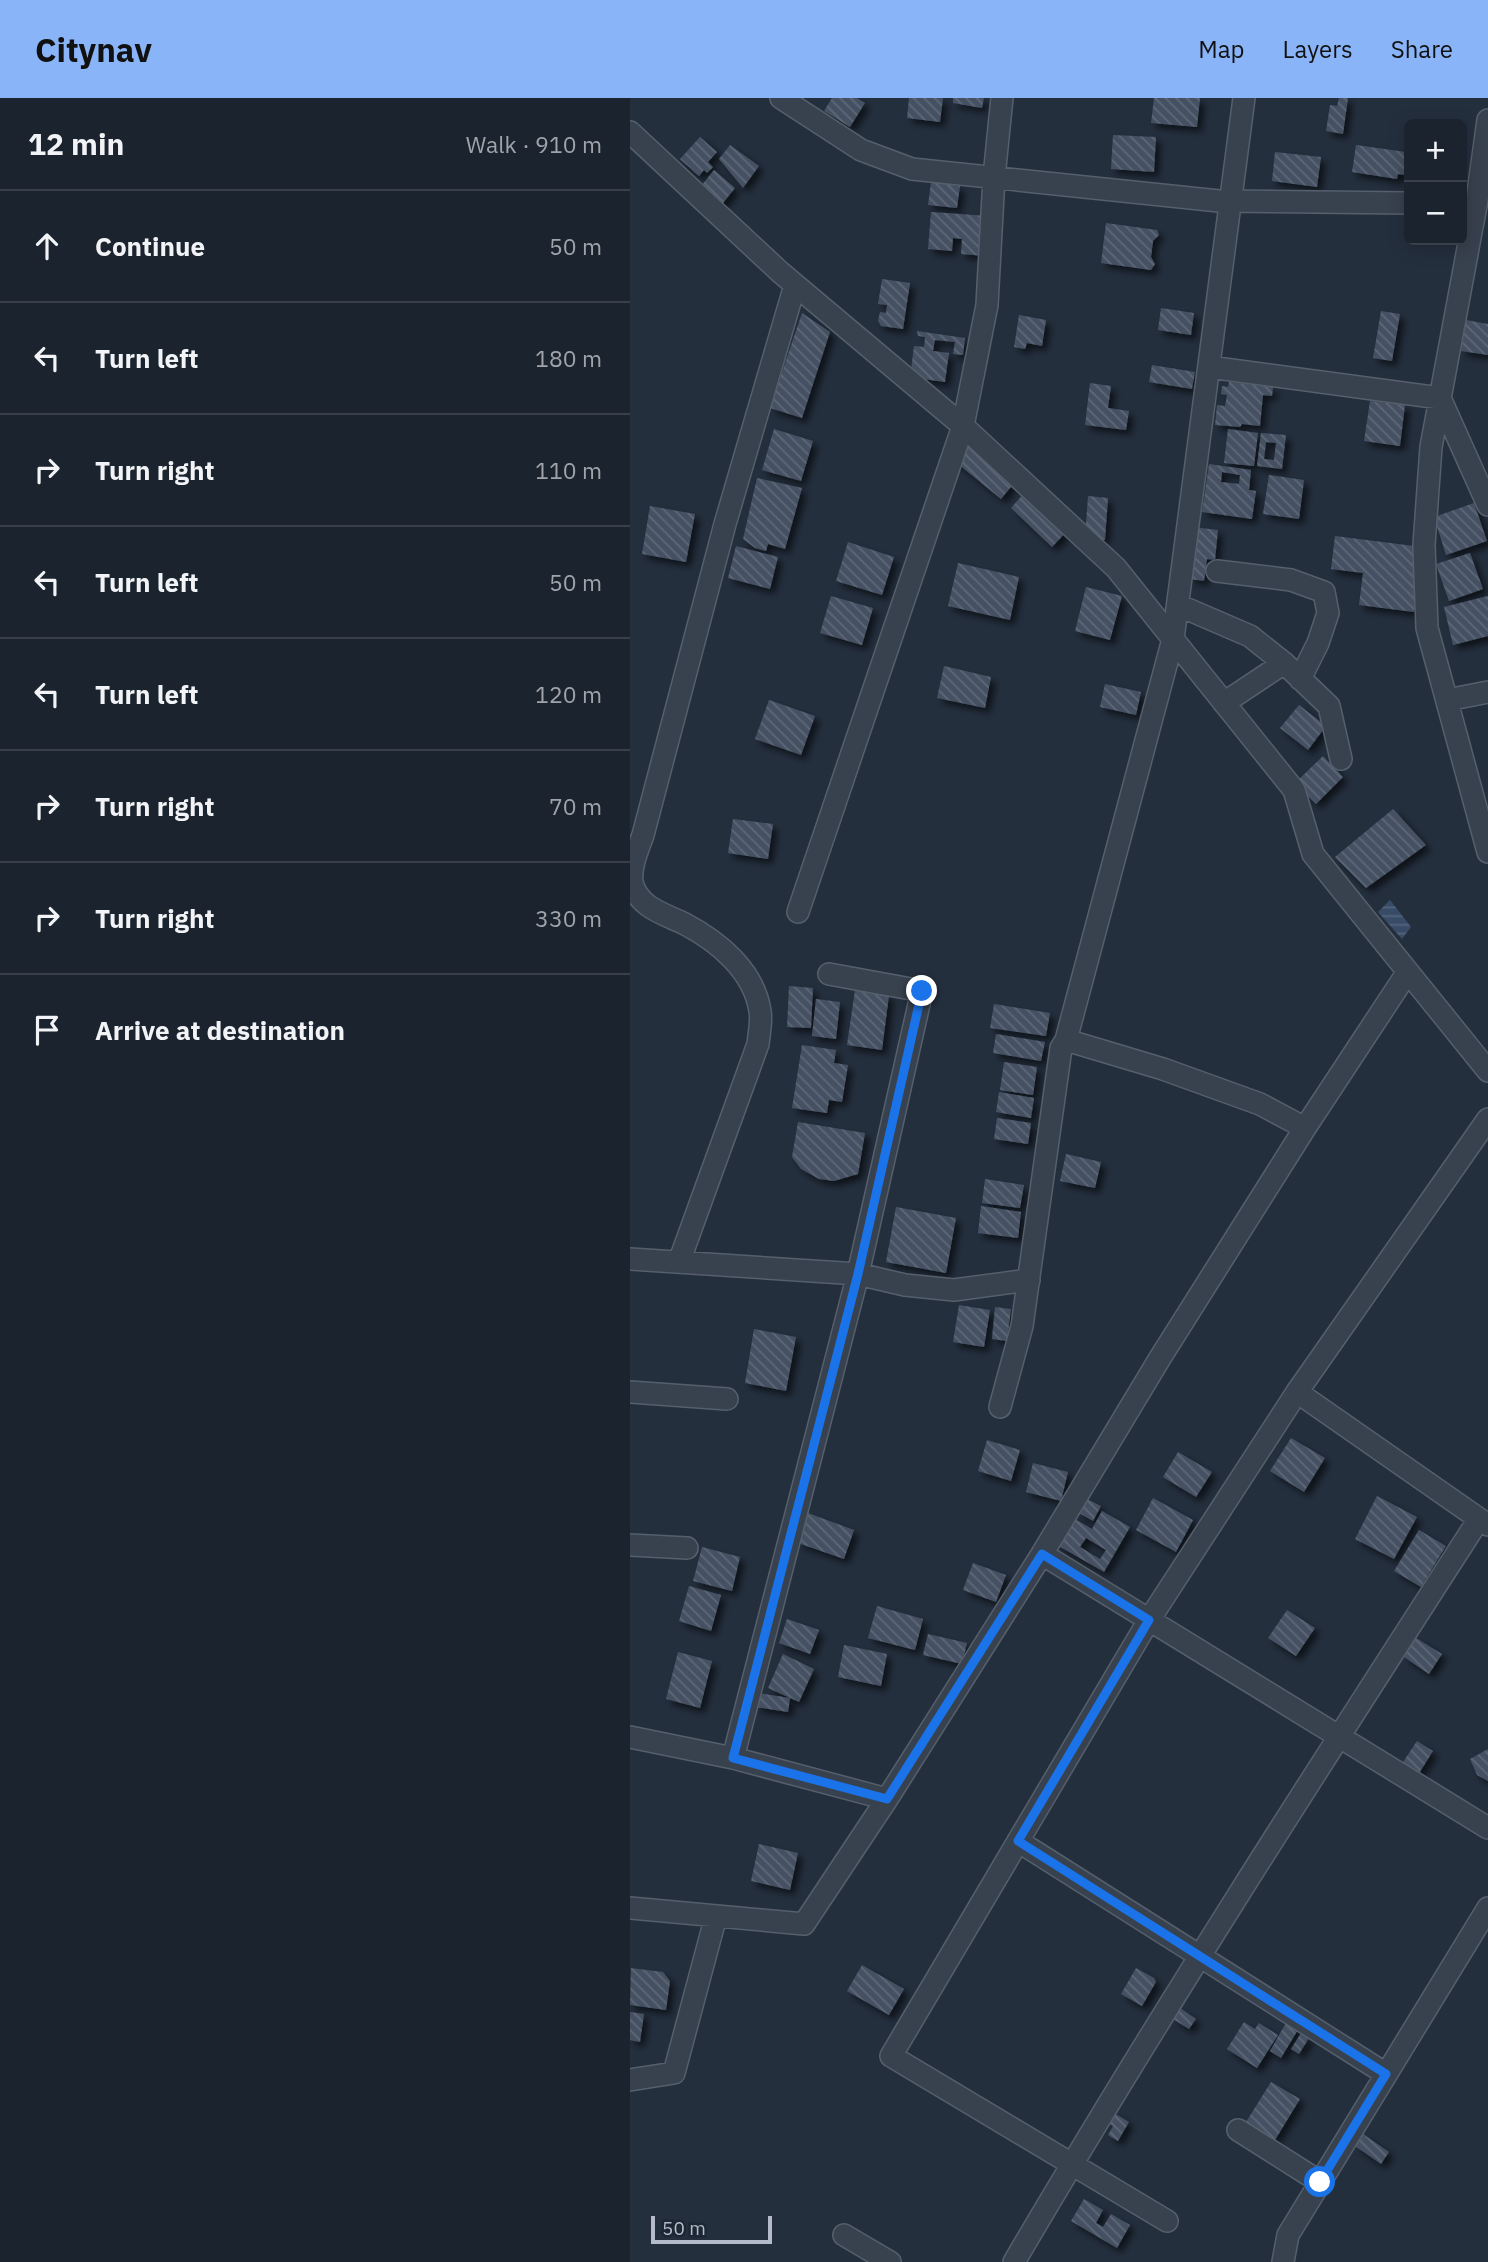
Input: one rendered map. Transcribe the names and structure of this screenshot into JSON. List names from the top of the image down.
{
  "scale_bar": "50 m",
  "page": {
    "header": "Citynav",
    "nav": ["Map", "Layers", "Share"],
    "heading": ["12 min", "Walk · 910 m"],
    "map_buttons": ["+", "−"],
    "list": [
      ["Continue", "50 m"],
      ["Turn left", "180 m"],
      ["Turn right", "110 m"],
      ["Turn left", "50 m"],
      ["Turn left", "120 m"],
      ["Turn right", "70 m"],
      ["Turn right", "330 m"],
      "Arrive at destination"
    ],
    "scale": "50 m"
  }
}
